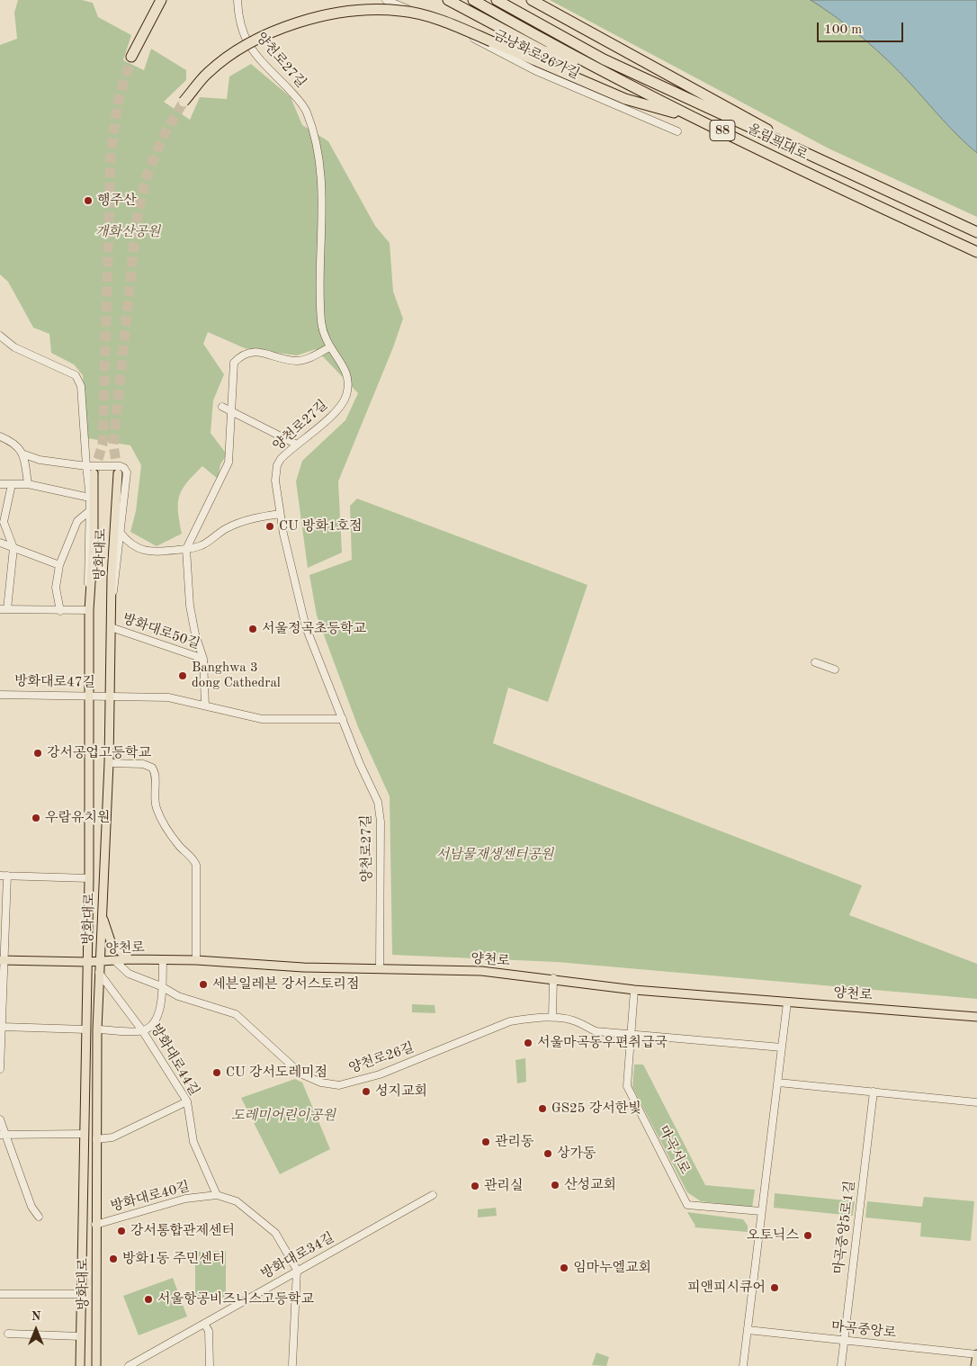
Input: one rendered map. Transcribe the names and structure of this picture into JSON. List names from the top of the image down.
{
  "streets": {
    "highway": ["88", "올림픽대로"],
    "main road": ["방화대로", "양천로", "마곡중앙로"],
    "street": [
      "금낭화로26가길",
      "양천로27길",
      "방화대로50길",
      "방화대로47길",
      "양천로26길",
      "방화대로44길",
      "마곡서로",
      "방화대로40길",
      "마곡중앙5로1길",
      "방화대로34길"
    ]
  },
  "crossings": [
    ["양천로27길", "방화대로47길"],
    ["양천로27길", "양천로"],
    ["방화대로", "방화대로50길"],
    ["방화대로", "방화대로47길"],
    ["방화대로", "양천로"],
    ["방화대로", "방화대로44길"],
    ["방화대로", "방화대로40길"],
    ["방화대로50길", "방화대로47길"],
    ["양천로", "양천로26길"],
    ["양천로", "마곡서로"],
    ["방화대로44길", "방화대로40길"],
    ["방화대로40길", "방화대로34길"],
    ["마곡중앙5로1길", "마곡중앙로"]
  ],
  "parks": ["개화산공원", "서남물재생센터공원", "도레미어린이공원"],
  "places": [
    "행주산",
    "CU 방화1호점",
    "서울정곡초등학교",
    "Banghwa 3 dong Cathedral",
    "강서공업고등학교",
    "우람유치원",
    "세븐일레븐 강서스토리점",
    "서울마곡동우편취급국",
    "CU 강서도레미점",
    "성지교회",
    "GS25 강서한빛",
    "관리동",
    "상가동",
    "산성교회",
    "관리실",
    "강서통합관제센터",
    "오토닉스",
    "방화1동 주민센터",
    "임마누엘교회",
    "피앤피시큐어",
    "서울항공비즈니스고등학교"
  ],
  "scale_bar": "100 m",
  "north": "top"
}
